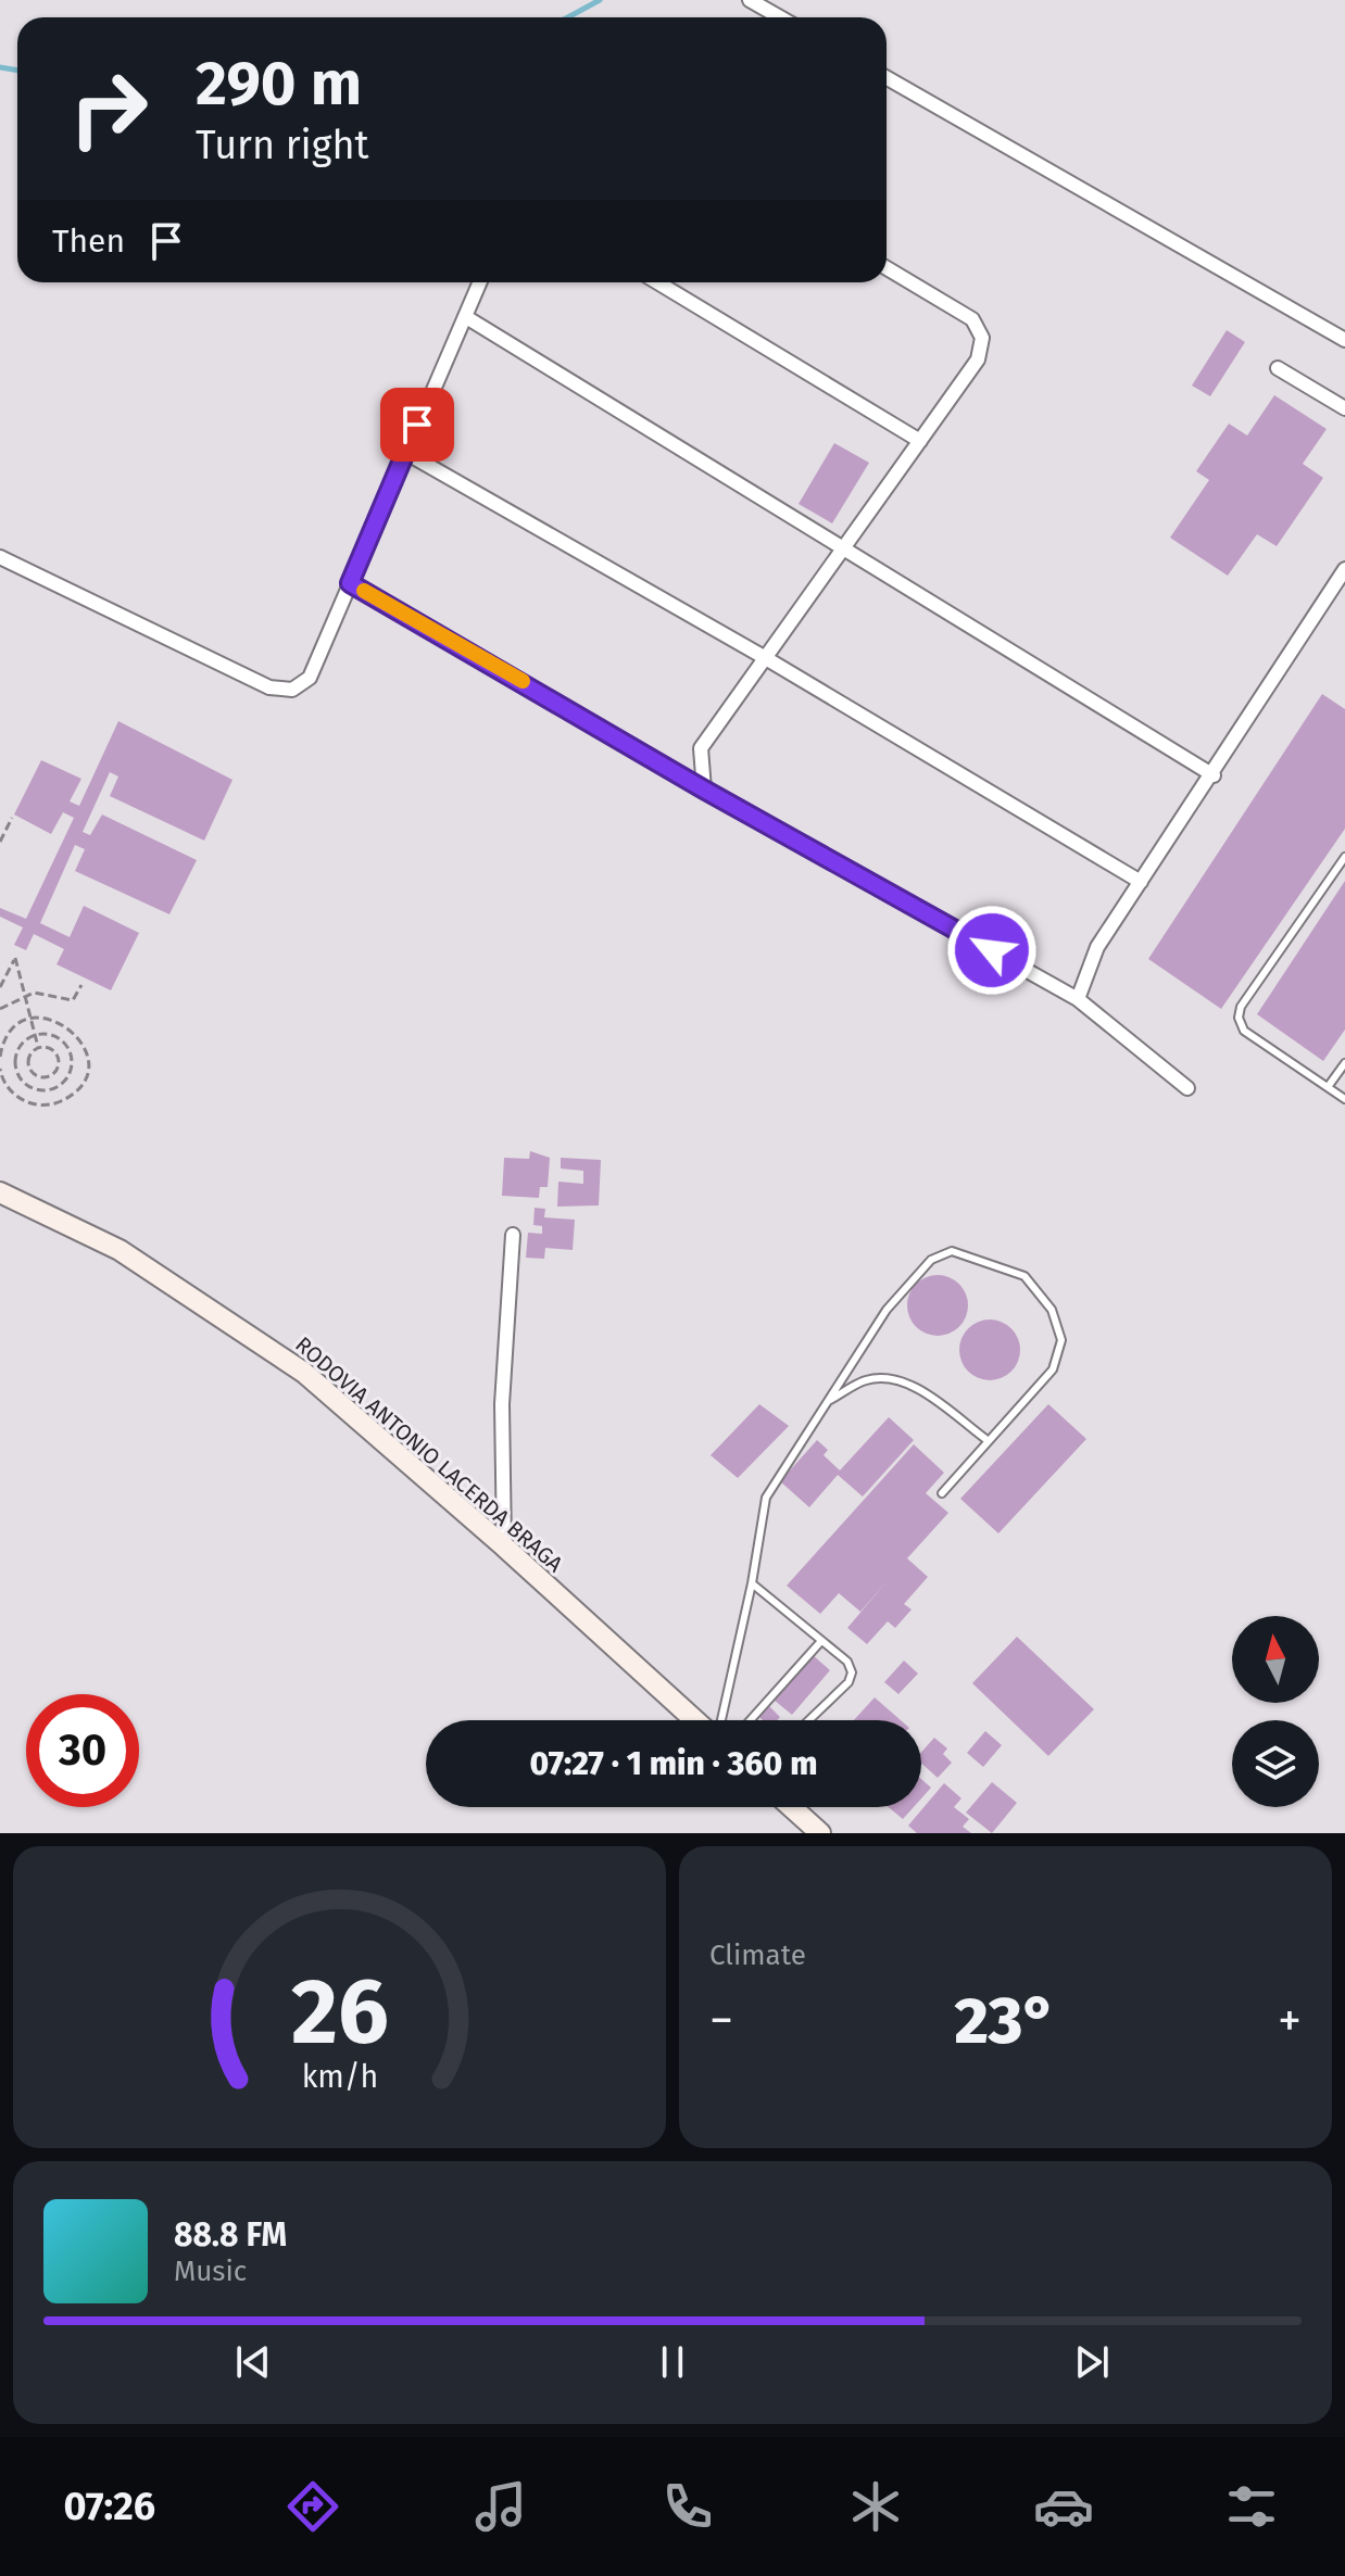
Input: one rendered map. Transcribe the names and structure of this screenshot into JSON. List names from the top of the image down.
{
  "streets": {
    "main road": ["RODOVIA ANTONIO LACERDA BRAGA"]
  },
  "north": "top",
  "page": {
    "turn": ["290 m", "Turn right"],
    "then": "Then",
    "limit": "30",
    "trip": "07:27 · 1 min · 360 m",
    "tile": "Climate",
    "heat": ["−", "23°", "+"],
    "song": ["88.8 FM", "Music"],
    "tabs": "07:26",
    "gauge": ["26", "km/h"]
  }
}
